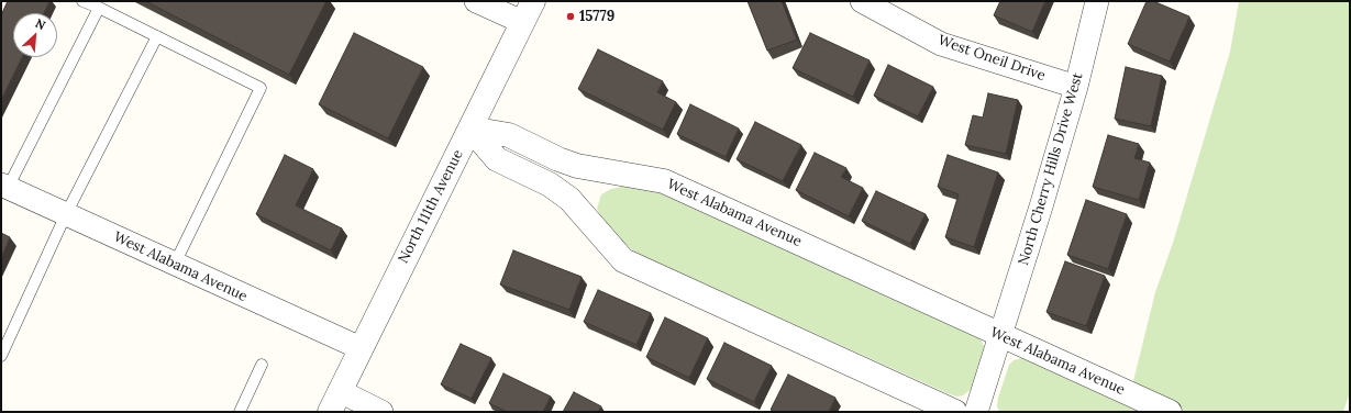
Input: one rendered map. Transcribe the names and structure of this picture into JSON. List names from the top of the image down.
{
  "streets": {
    "street": [
      "West Oneil Drive",
      "North Cherry Hills Drive West",
      "North 111th Avenue",
      "West Alabama Avenue"
    ]
  },
  "crossings": [
    ["West Oneil Drive", "North Cherry Hills Drive West"],
    ["North Cherry Hills Drive West", "West Alabama Avenue"],
    ["North 111th Avenue", "West Alabama Avenue"]
  ],
  "places": ["15779"],
  "north": "top right"
}
